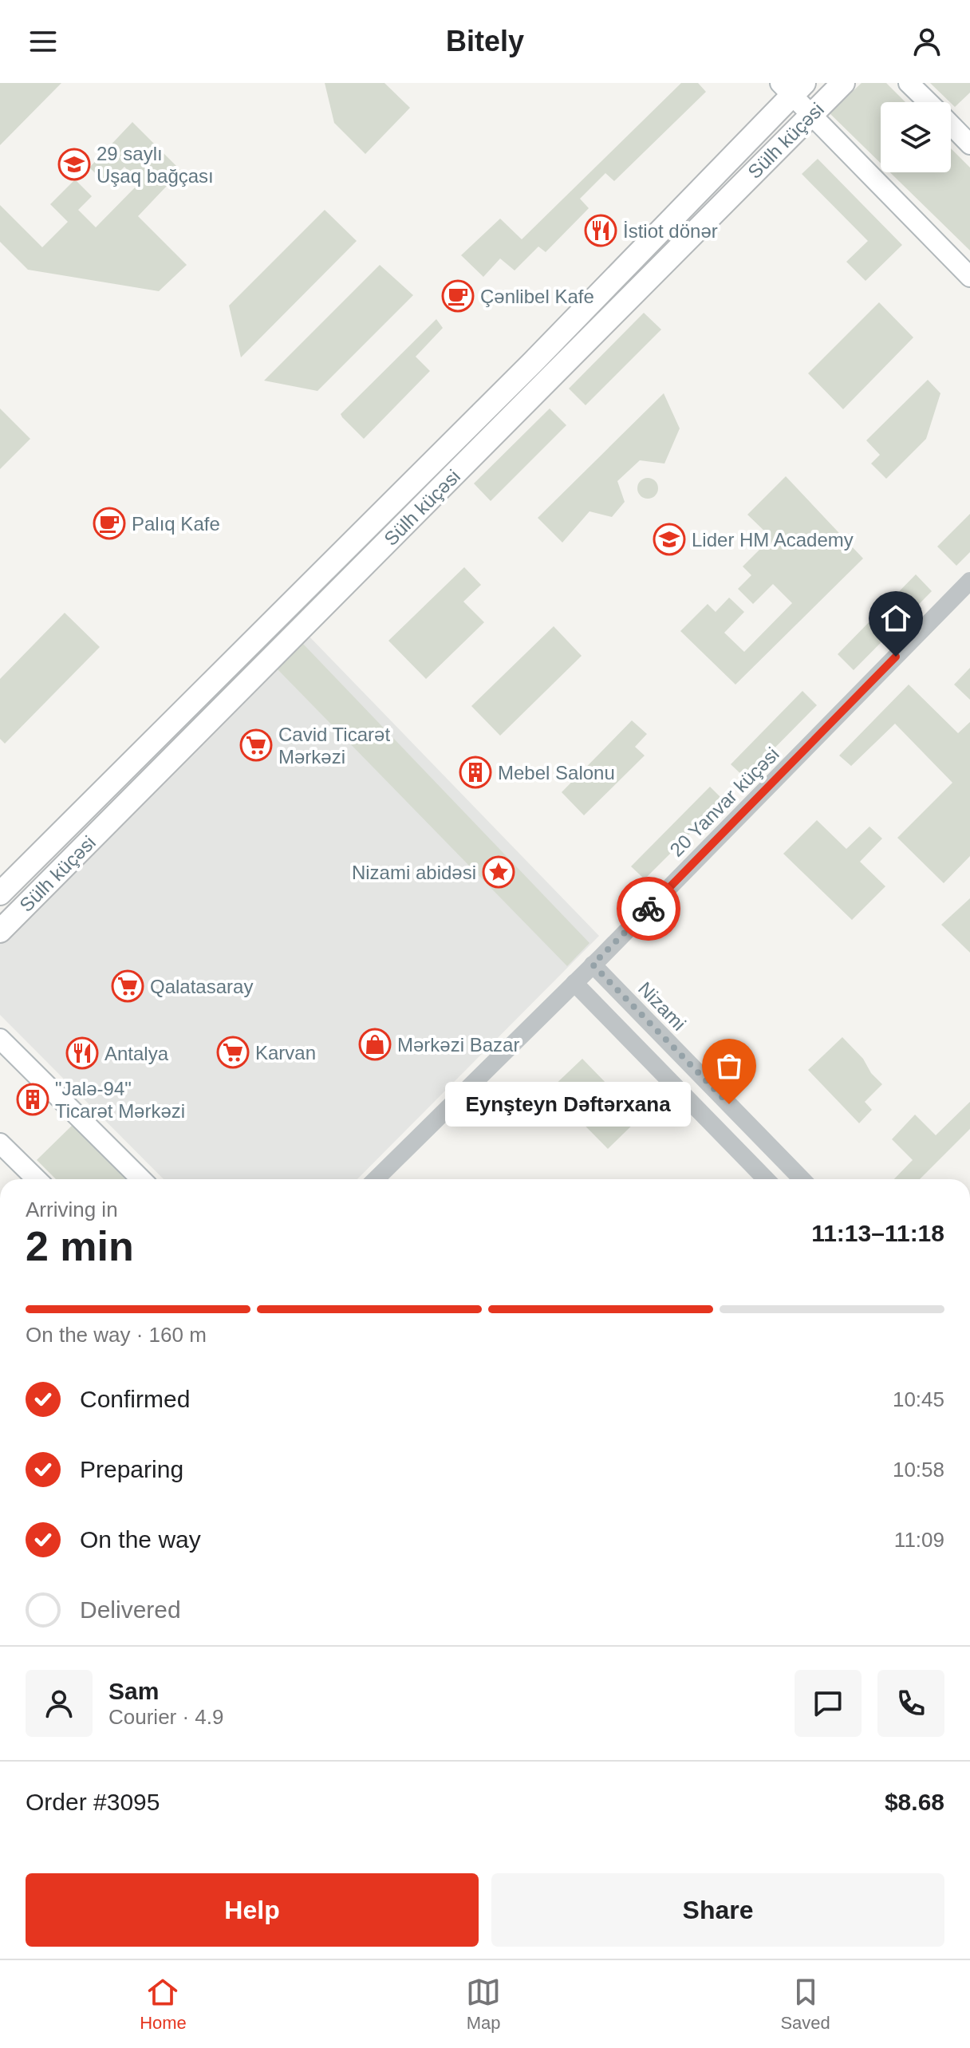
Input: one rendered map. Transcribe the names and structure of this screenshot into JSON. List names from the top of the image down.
{
  "streets": {
    "highway": ["Sülh küçəsi"],
    "street": ["20 Yanvar küçəsi", "Nizami"]
  },
  "crossings": [
    ["20 Yanvar küçəsi", "Nizami"]
  ],
  "places": {
    "school or university": ["29 saylı Uşaq bağçası", "Lider HM Academy"],
    "restaurant": ["İstiot dönәr", "Antalya"],
    "cafe": ["Çənlibel Kafe", "Palıq Kafe"],
    "supermarket": ["Cavid Ticarət Mərkəzi", "Qalatasaray", "Karvan"],
    "building": ["Mebel Salonu", "\"Jalə-94\" Ticarət Mərkəzi"],
    "place": ["Nizami abidәsi"],
    "shop": ["Mərkəzi Bazar"],
    "other": ["Eynşteyn Dəftərxana"]
  },
  "page": {
    "header": "Bitely",
    "bubble": "Eynşteyn Dəftərxana",
    "heading": ["2 min", "Arriving in", "11:13–11:18"],
    "panel": [
      "Sam",
      "Courier · 4.9",
      "Order #3095",
      "$8.68"
    ],
    "bar": "On the way · 160 m",
    "list": [
      ["Confirmed", "10:45"],
      ["Preparing", "10:58"],
      ["On the way", "11:09"],
      "Delivered"
    ],
    "buttons": ["Help", "Share"],
    "tabs": ["Home", "Map", "Saved"]
  }
}
